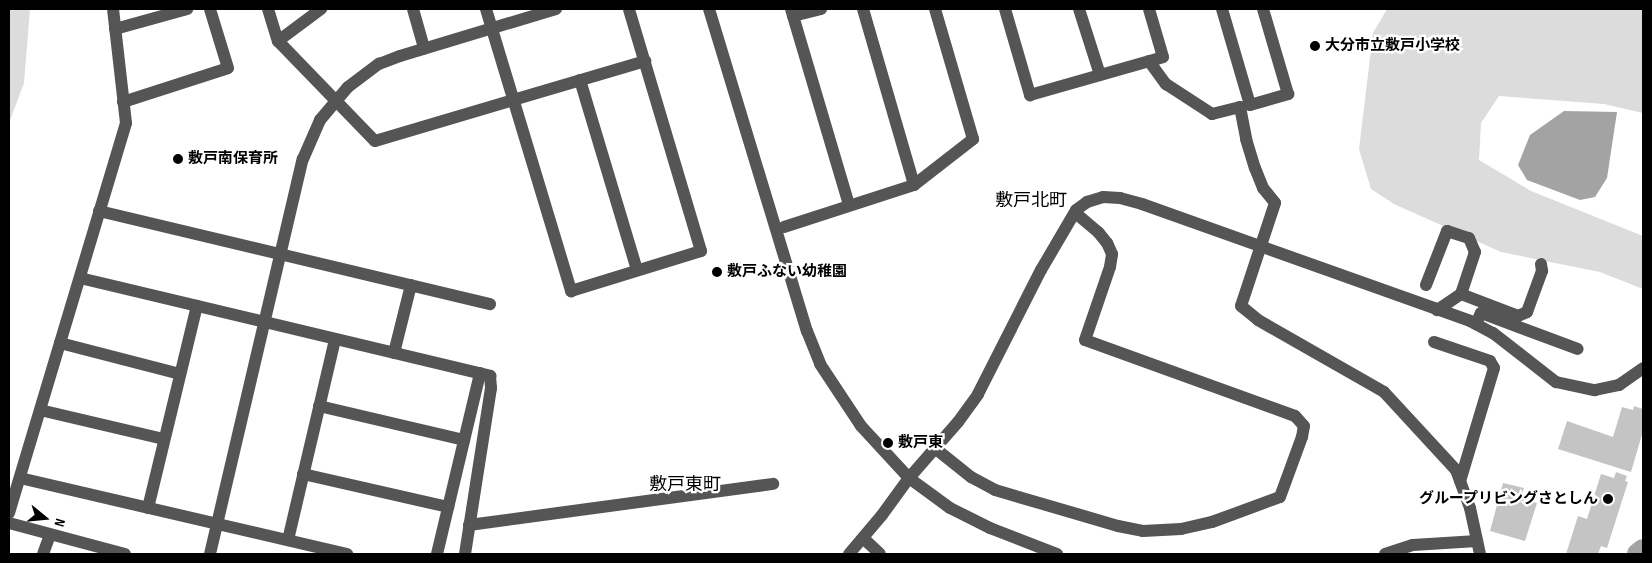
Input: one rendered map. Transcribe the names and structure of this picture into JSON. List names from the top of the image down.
{
  "districts": ["敷戸北町", "敷戸東町"],
  "places": [
    "大分市立敷戸小学校",
    "敷戸南保育所",
    "敷戸ふない幼稚園",
    "敷戸東",
    "グループリビングさとしん"
  ],
  "north": "right"
}
